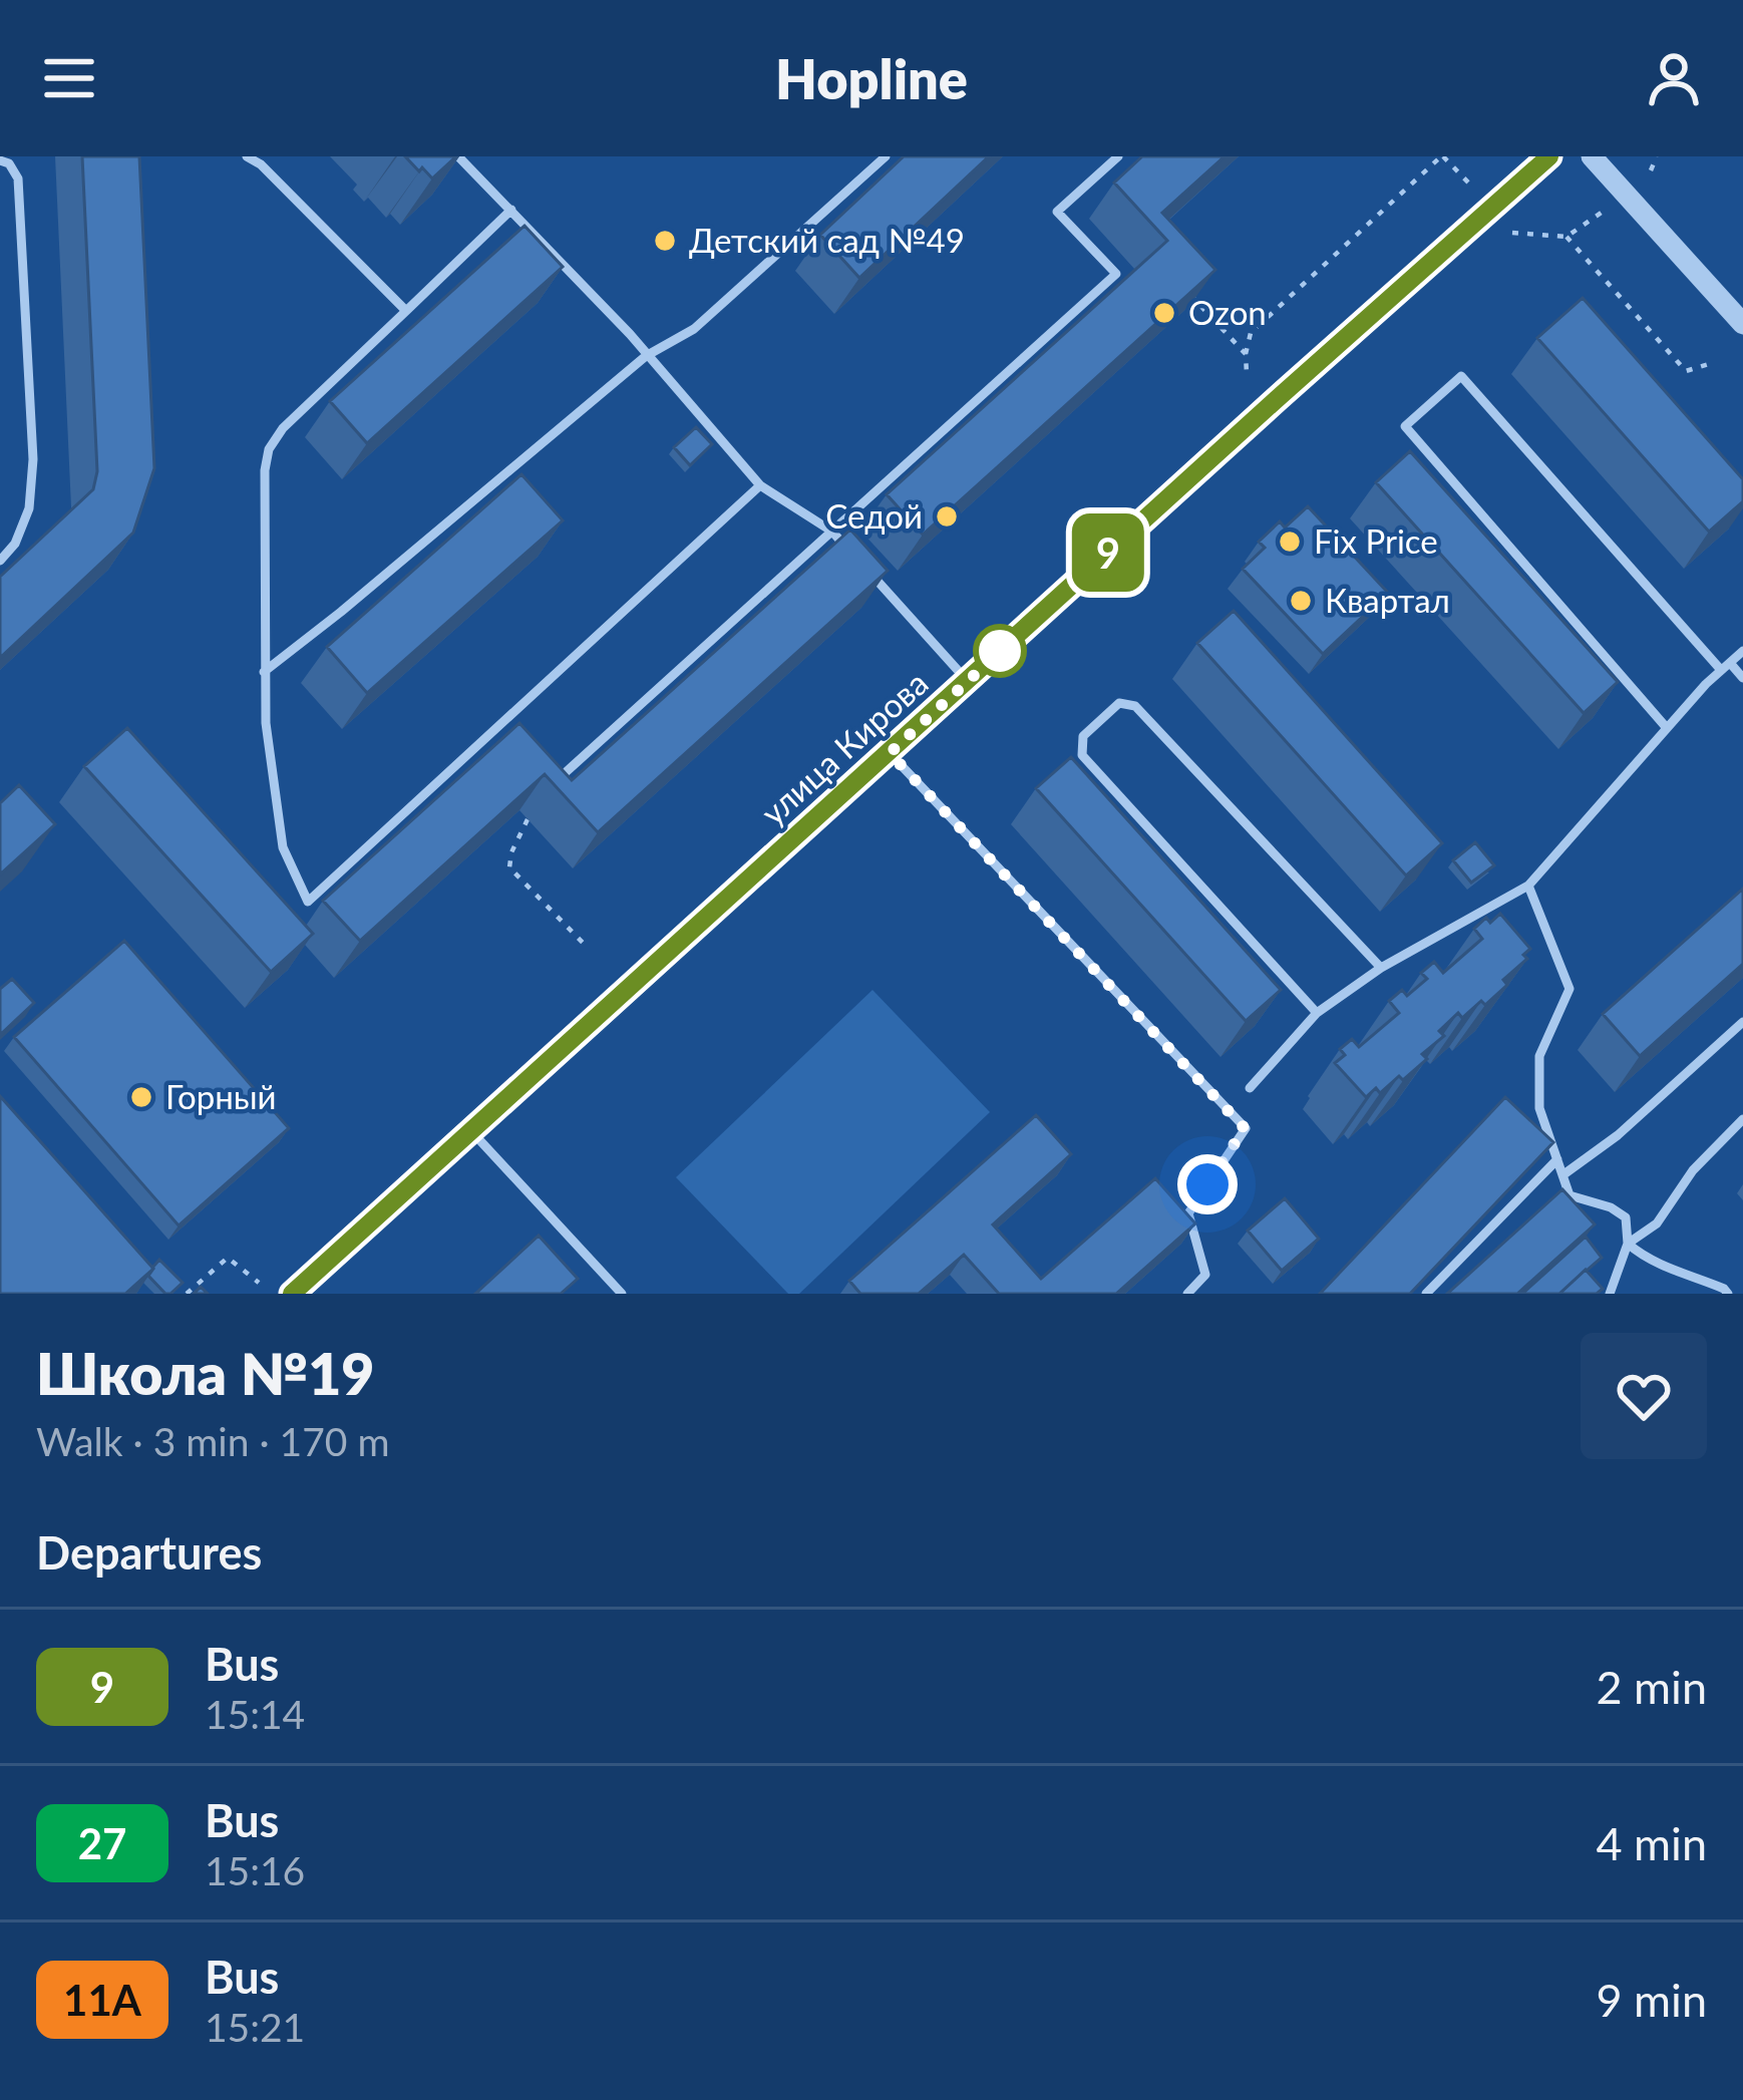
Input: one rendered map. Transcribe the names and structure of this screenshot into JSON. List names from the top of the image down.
{
  "streets": {
    "main road": ["улица Кирова"]
  },
  "places": [
    "Детский сад №49",
    "Ozon",
    "Седой",
    "Fix Price",
    "Квартал",
    "Горный"
  ],
  "lines": ["bus line 9"],
  "page": {
    "header": "Hopline",
    "on_map": "9",
    "heading": [
      ["Школа №19", "Walk · 3 min · 170 m"],
      "Departures"
    ],
    "list": [
      {
        "mark": "9",
        "name": "Bus",
        "note": "15:14",
        "value": "2 min"
      },
      {
        "mark": "27",
        "name": "Bus",
        "note": "15:16",
        "value": "4 min"
      },
      {
        "mark": "11А",
        "name": "Bus",
        "note": "15:21",
        "value": "9 min"
      }
    ]
  }
}
